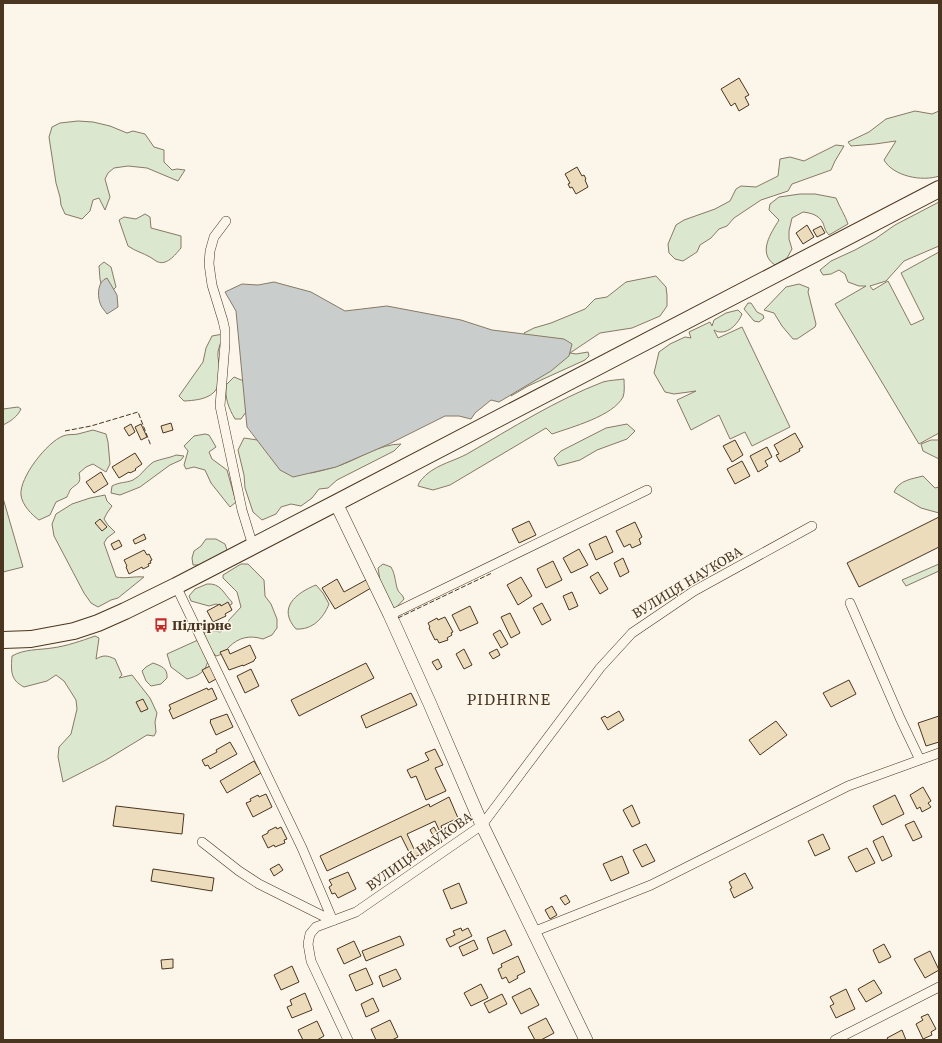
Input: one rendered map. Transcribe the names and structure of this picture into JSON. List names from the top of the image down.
{
  "streets": {
    "street": ["ВУЛИЦЯ НАУКОВА"]
  },
  "districts": ["PIDHIRNE"],
  "places": {
    "bus stop": ["Підгірне"]
  }
}
